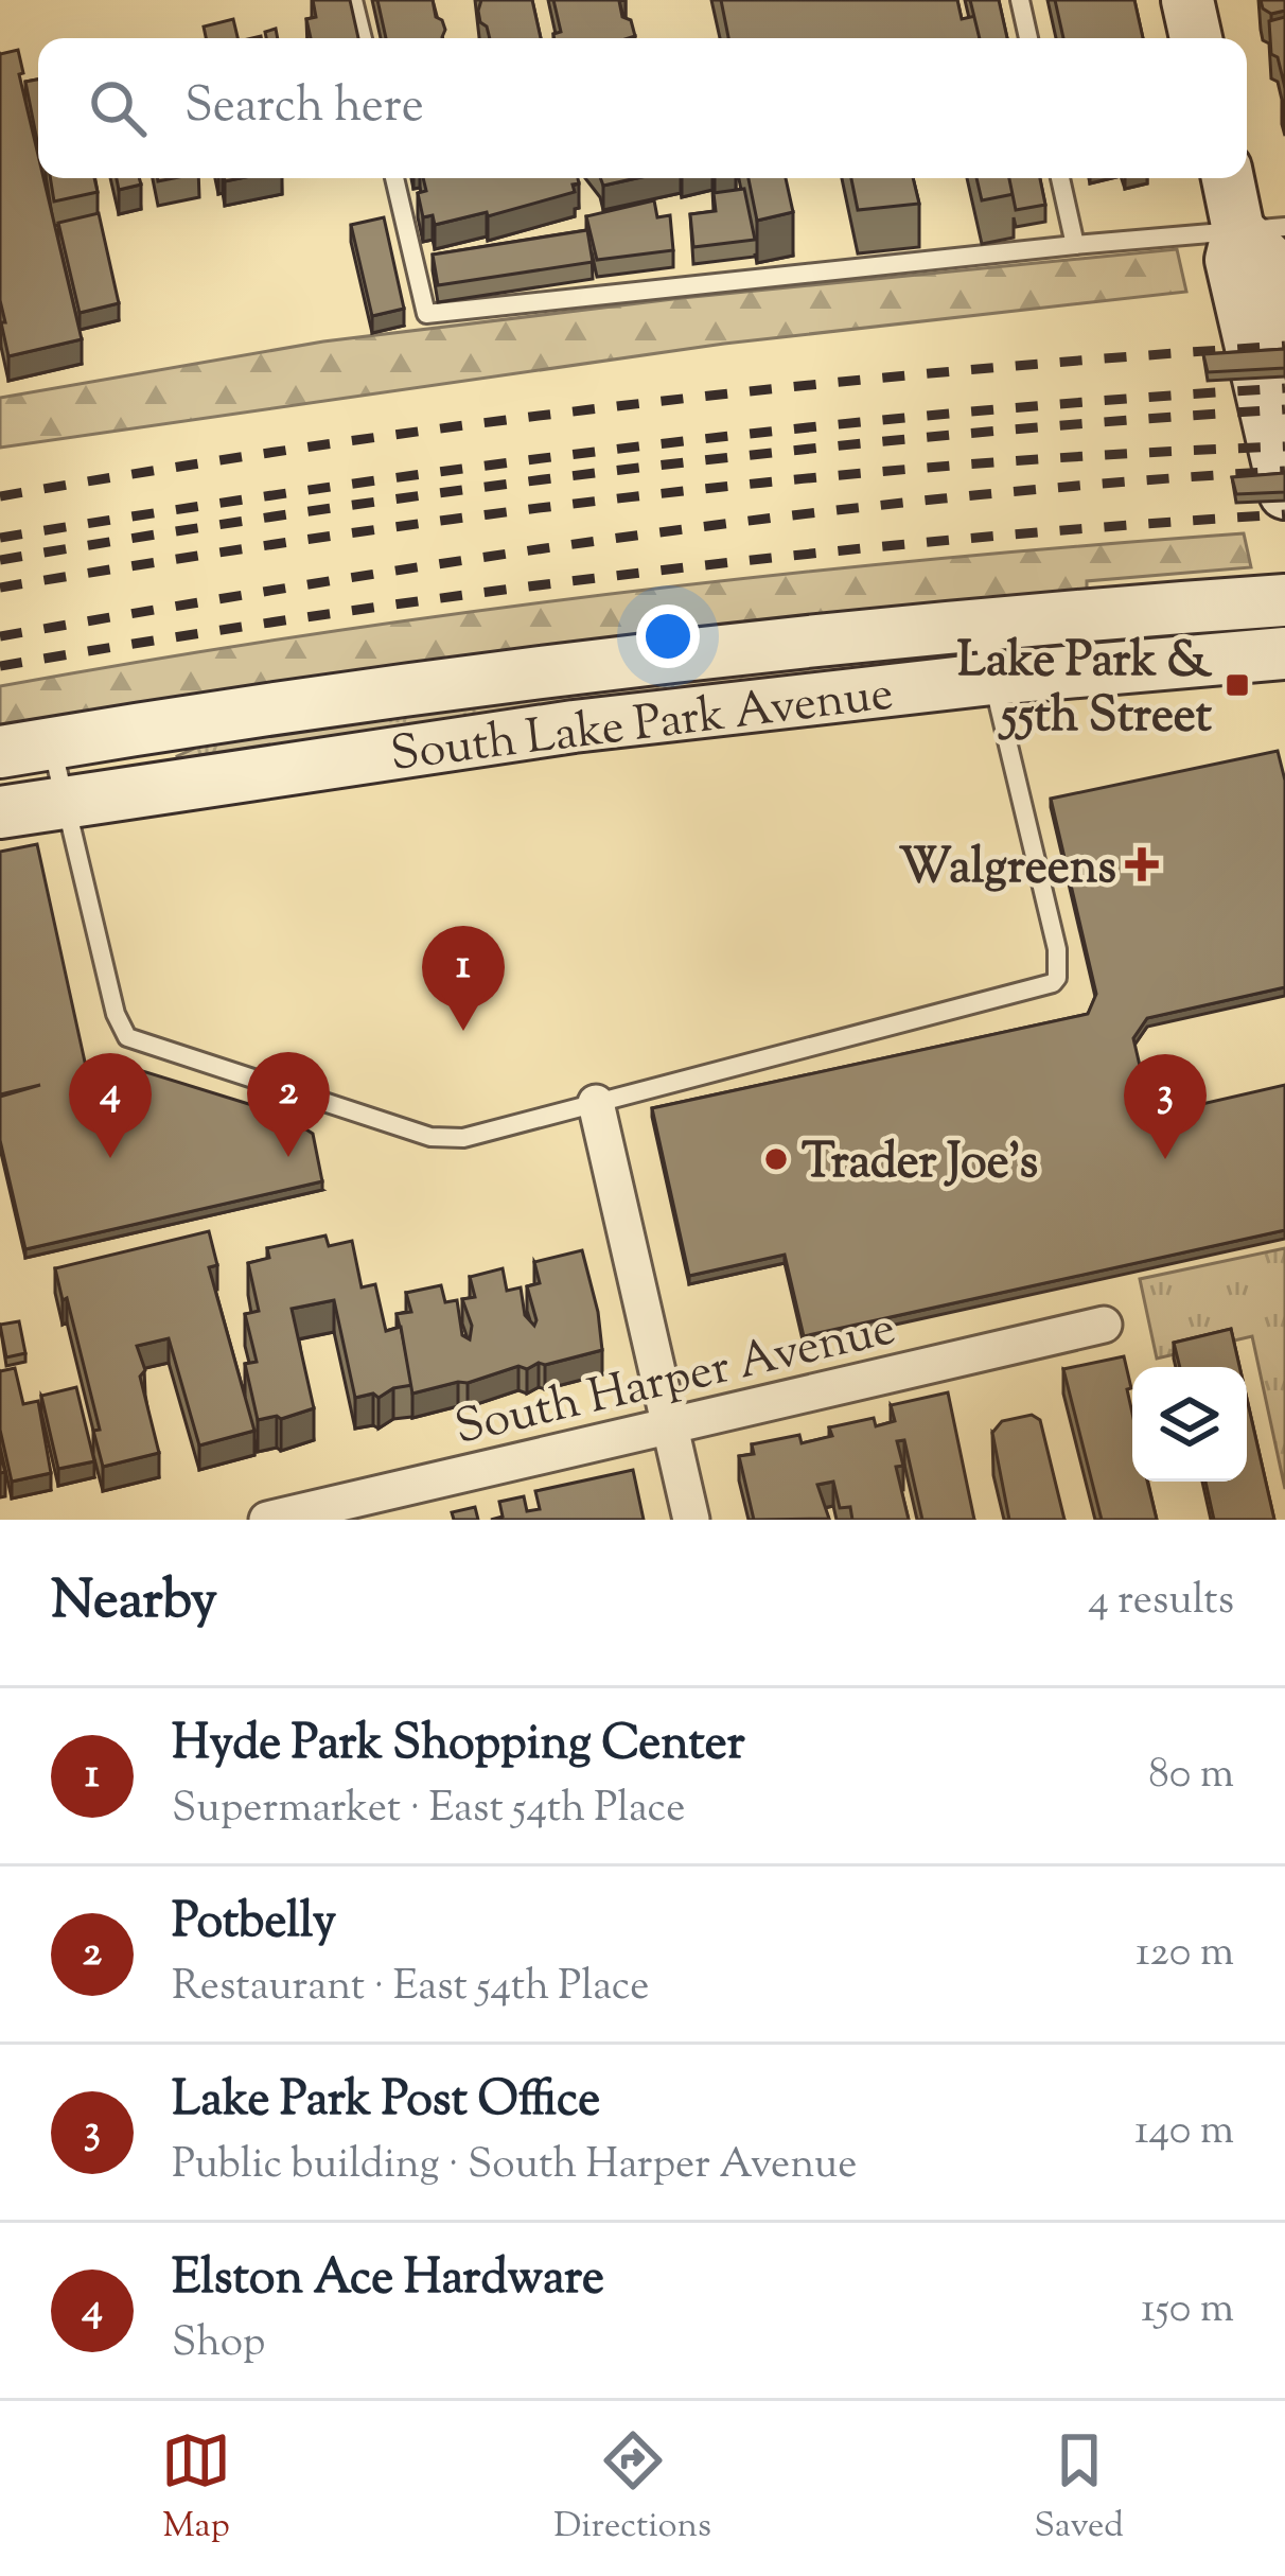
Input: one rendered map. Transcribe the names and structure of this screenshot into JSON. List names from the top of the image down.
{
  "streets": {
    "main road": ["South Lake Park Avenue"],
    "street": ["South Harper Avenue"]
  },
  "places": {
    "transit": ["Lake Park & 55th Street"],
    "health": ["Walgreens"],
    "other": ["Trader Joe's"]
  },
  "page": {
    "search": "Search here",
    "pins": [
      "1",
      "2",
      "4",
      "3"
    ],
    "heading": ["Nearby", "4 results"],
    "list": [
      {
        "mark": "1",
        "name": "Hyde Park Shopping Center",
        "note": "Supermarket · East 54th Place",
        "value": "80 m"
      },
      {
        "mark": "2",
        "name": "Potbelly",
        "note": "Restaurant · East 54th Place",
        "value": "120 m"
      },
      {
        "mark": "3",
        "name": "Lake Park Post Office",
        "note": "Public building · South Harper Avenue",
        "value": "140 m"
      },
      {
        "mark": "4",
        "name": "Elston Ace Hardware",
        "note": "Shop",
        "value": "150 m"
      }
    ],
    "nav": ["Map", "Directions", "Saved"]
  }
}
